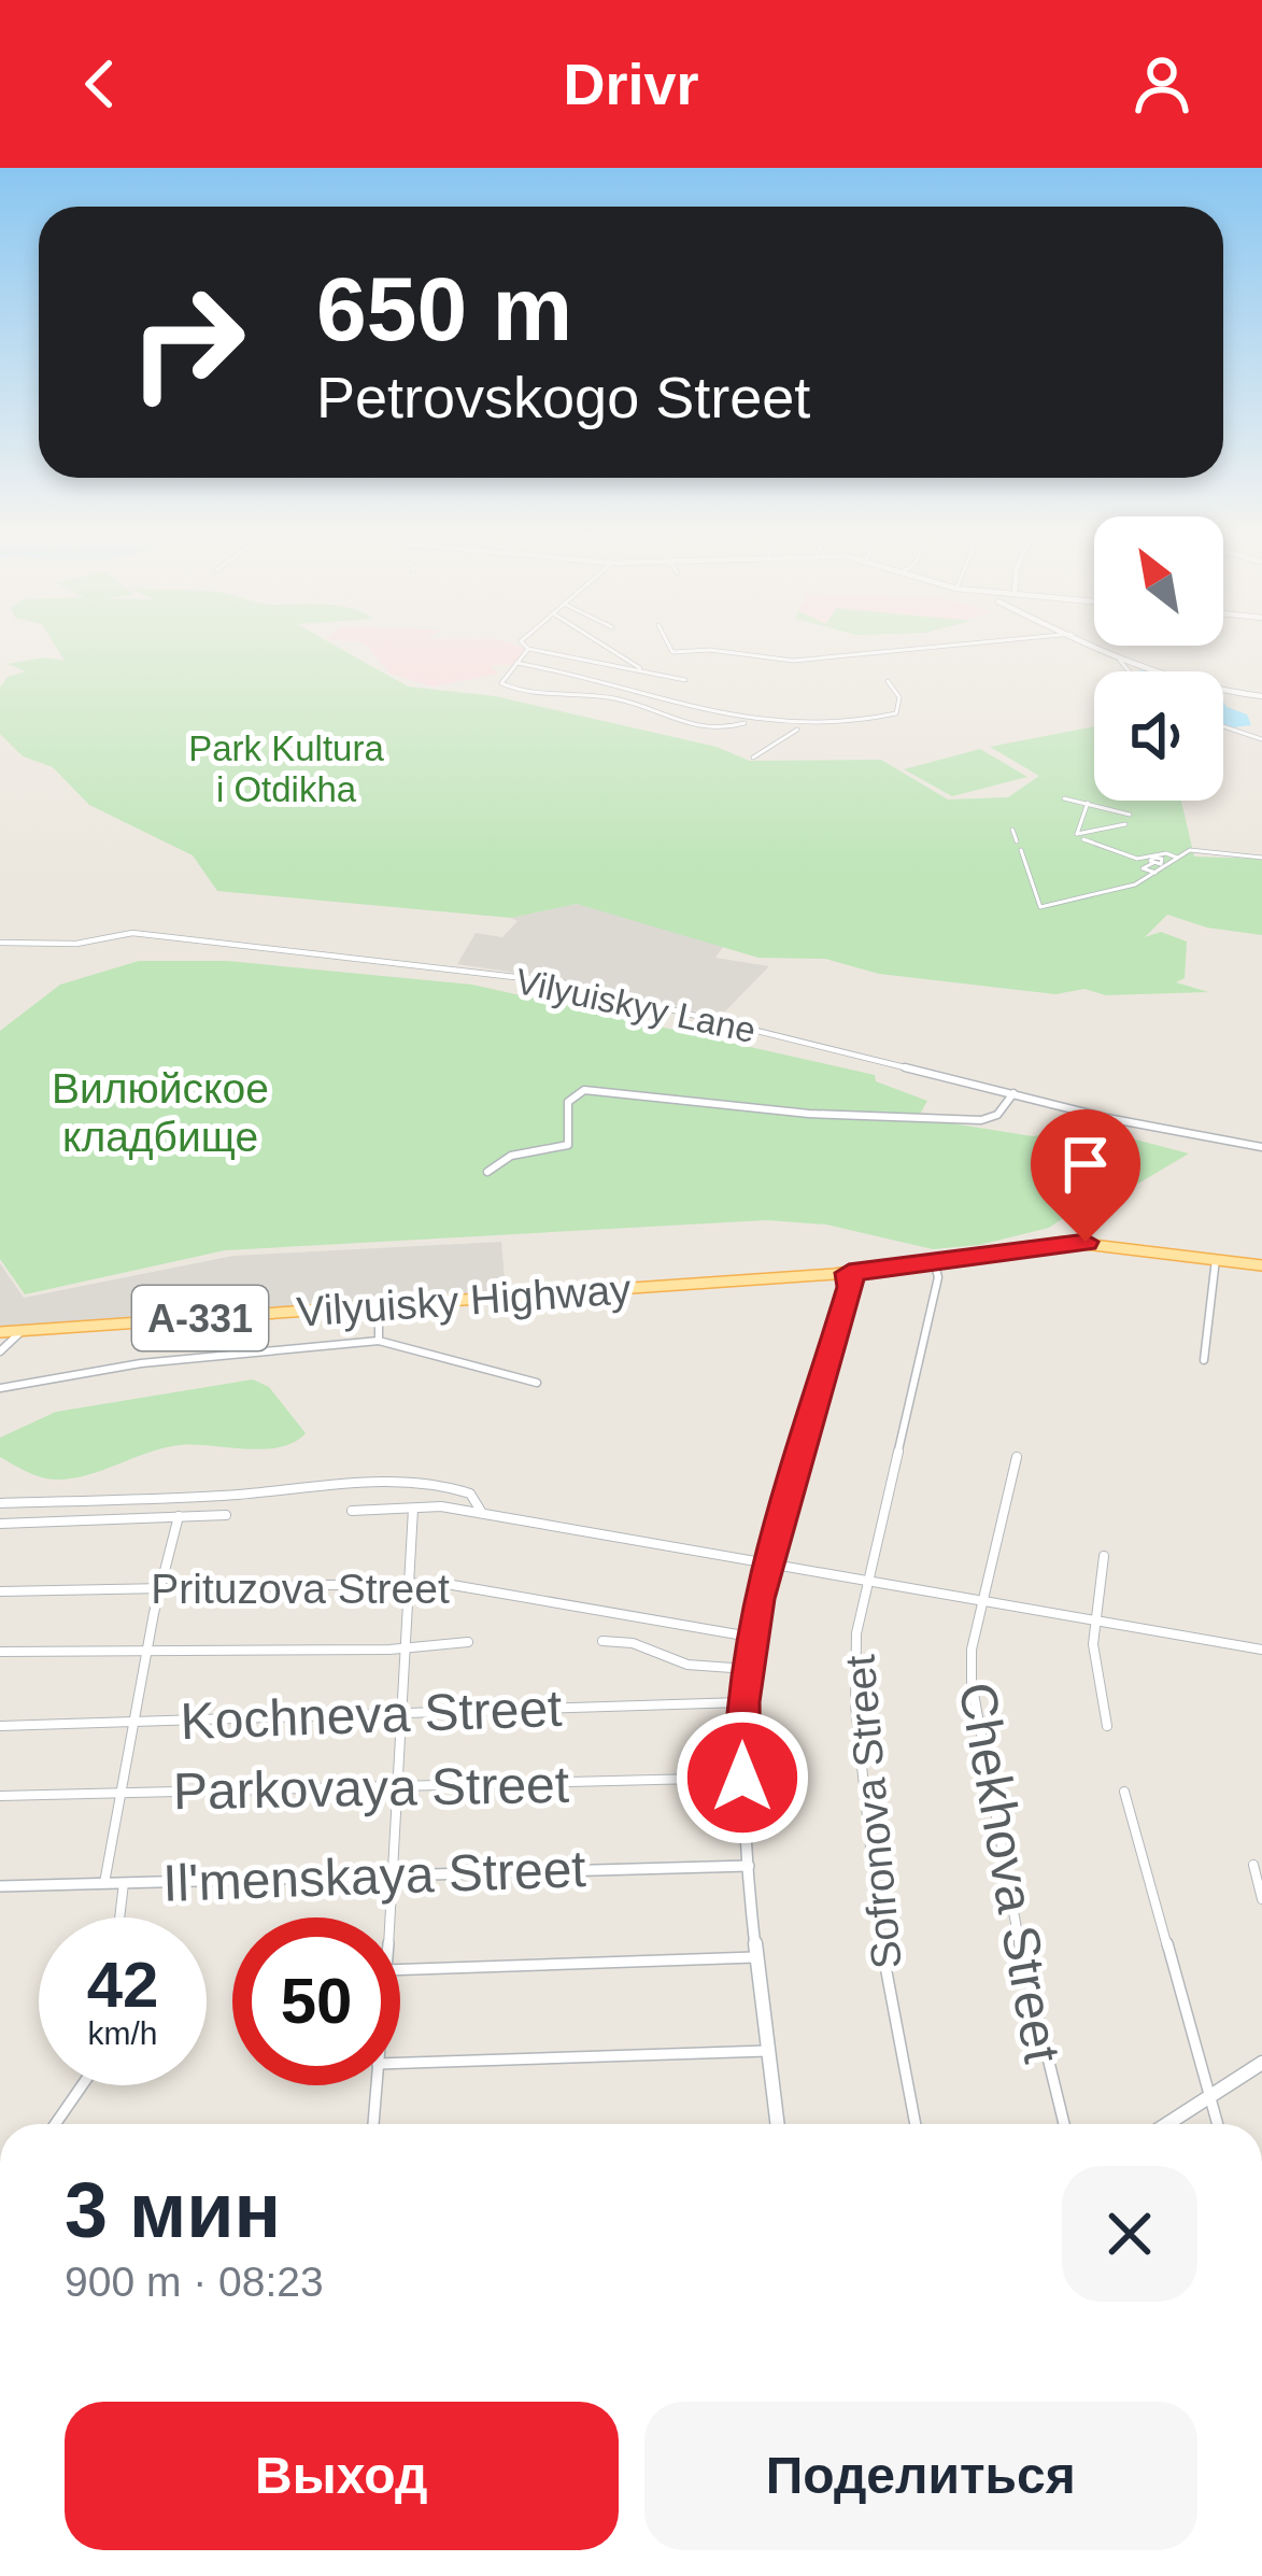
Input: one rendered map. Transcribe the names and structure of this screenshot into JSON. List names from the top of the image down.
{
  "streets": {
    "main road": ["Vilyuisky Highway", "А-331"],
    "street": [
      "Vilyuiskyy Lane",
      "Prituzova Street",
      "Kochneva Street",
      "Parkovaya Street",
      "Sofronova Street",
      "Chekhova Street",
      "Il'menskaya Street"
    ]
  },
  "crossings": [
    ["Vilyuisky Highway", "А-331"],
    ["А-331", "Sofronova Street"]
  ],
  "parks": ["Park Kultura i Otdikha", "Вилюйское кладбище"],
  "north": "top left",
  "page": {
    "header": "Drivr",
    "turn": ["650 m", "Petrovskogo Street"],
    "speed": "42 km/h",
    "limit": "50",
    "heading": ["3 мин", "900 m · 08:23"],
    "buttons": ["Выход", "Поделиться"]
  }
}
